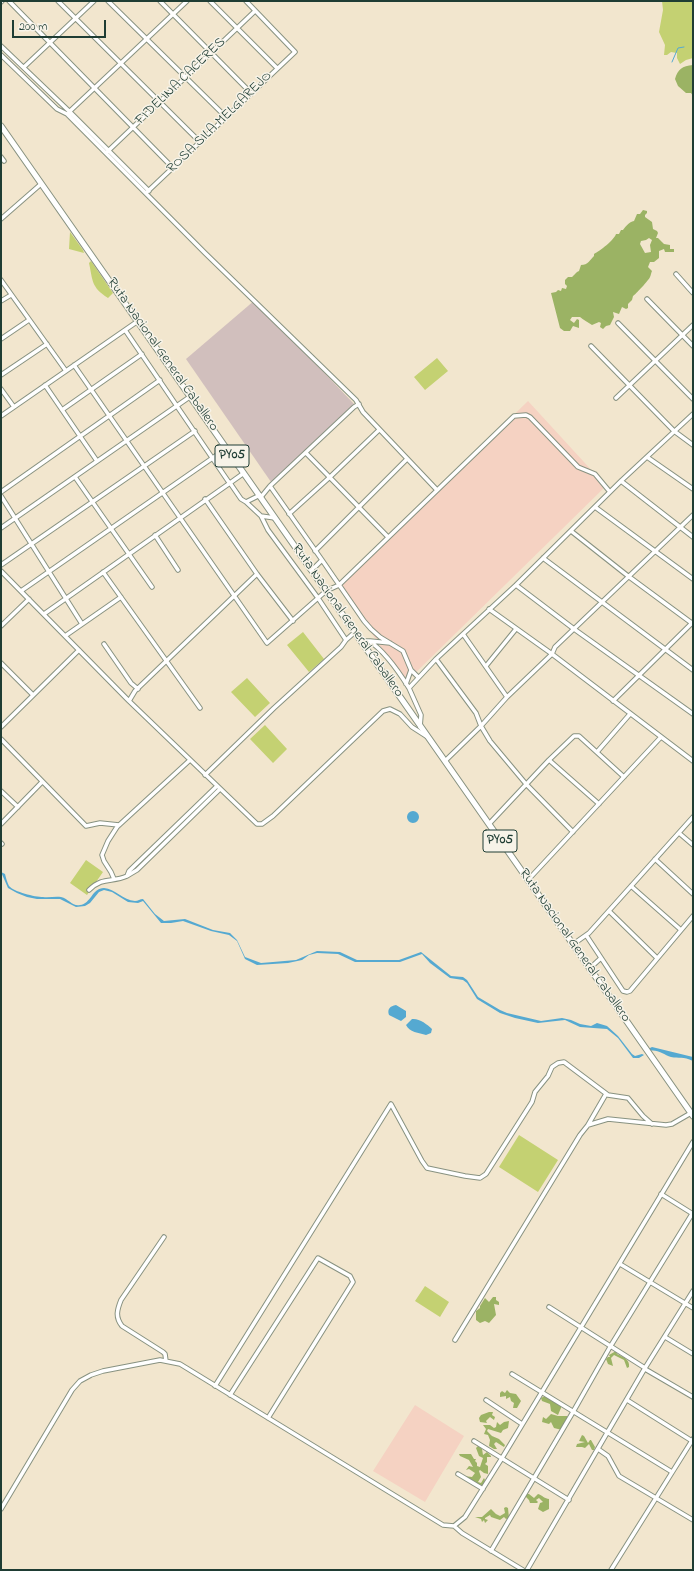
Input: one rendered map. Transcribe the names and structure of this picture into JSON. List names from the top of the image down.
{
  "streets": {
    "highway": ["Ruta Nacional General Caballero", "PY05"],
    "street": ["FIDELINA CACERES", "ROSA SILA MELGAREJO"]
  },
  "crossings": [
    ["FIDELINA CACERES", "ROSA SILA MELGAREJO"]
  ],
  "scale_bar": "200 m"
}
